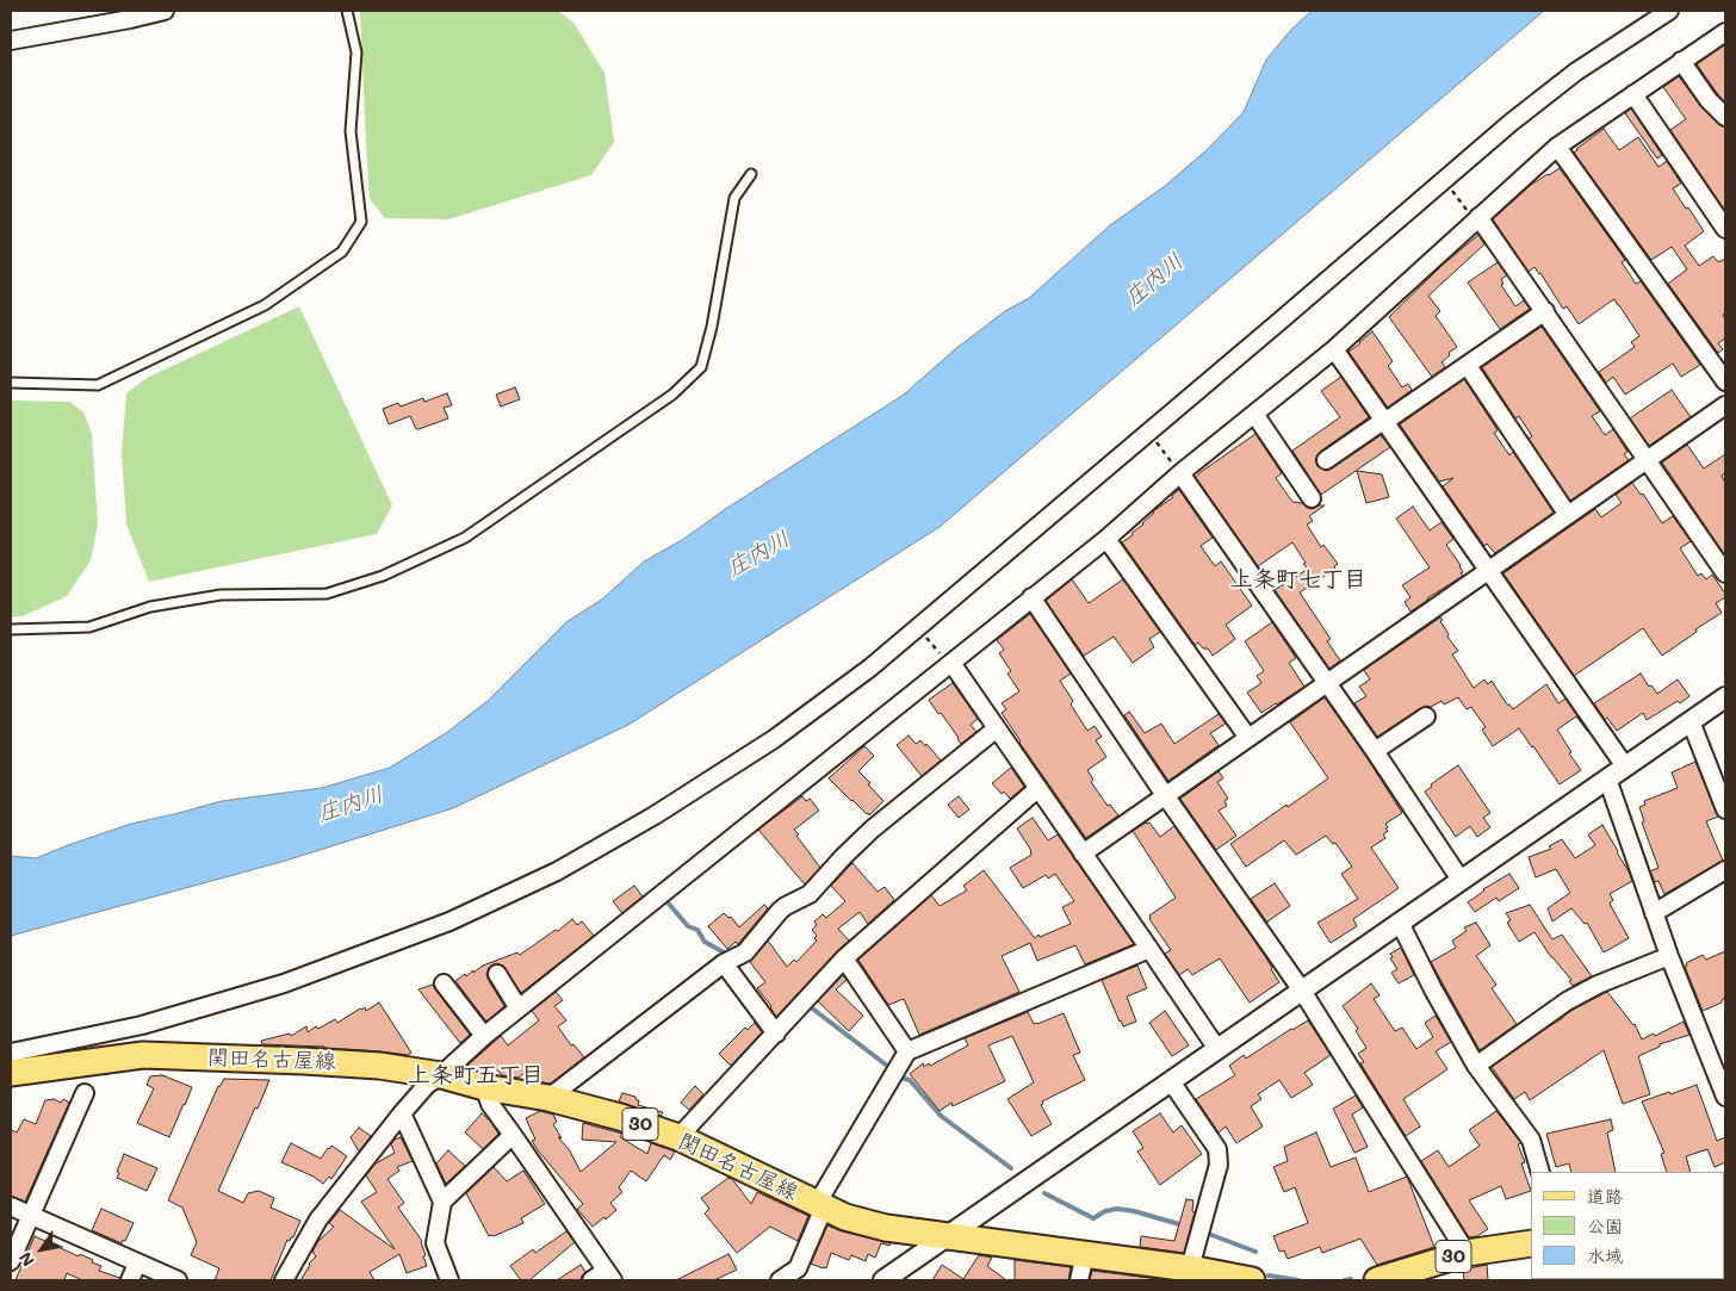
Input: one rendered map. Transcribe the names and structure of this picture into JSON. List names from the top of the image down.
{
  "streets": {
    "main road": ["関田名古屋線", "30"]
  },
  "districts": ["上条町七丁目", "上条町五丁目"],
  "water": ["庄内川"],
  "legend": ["道路", "公園", "水域"],
  "north": "bottom left"
}
